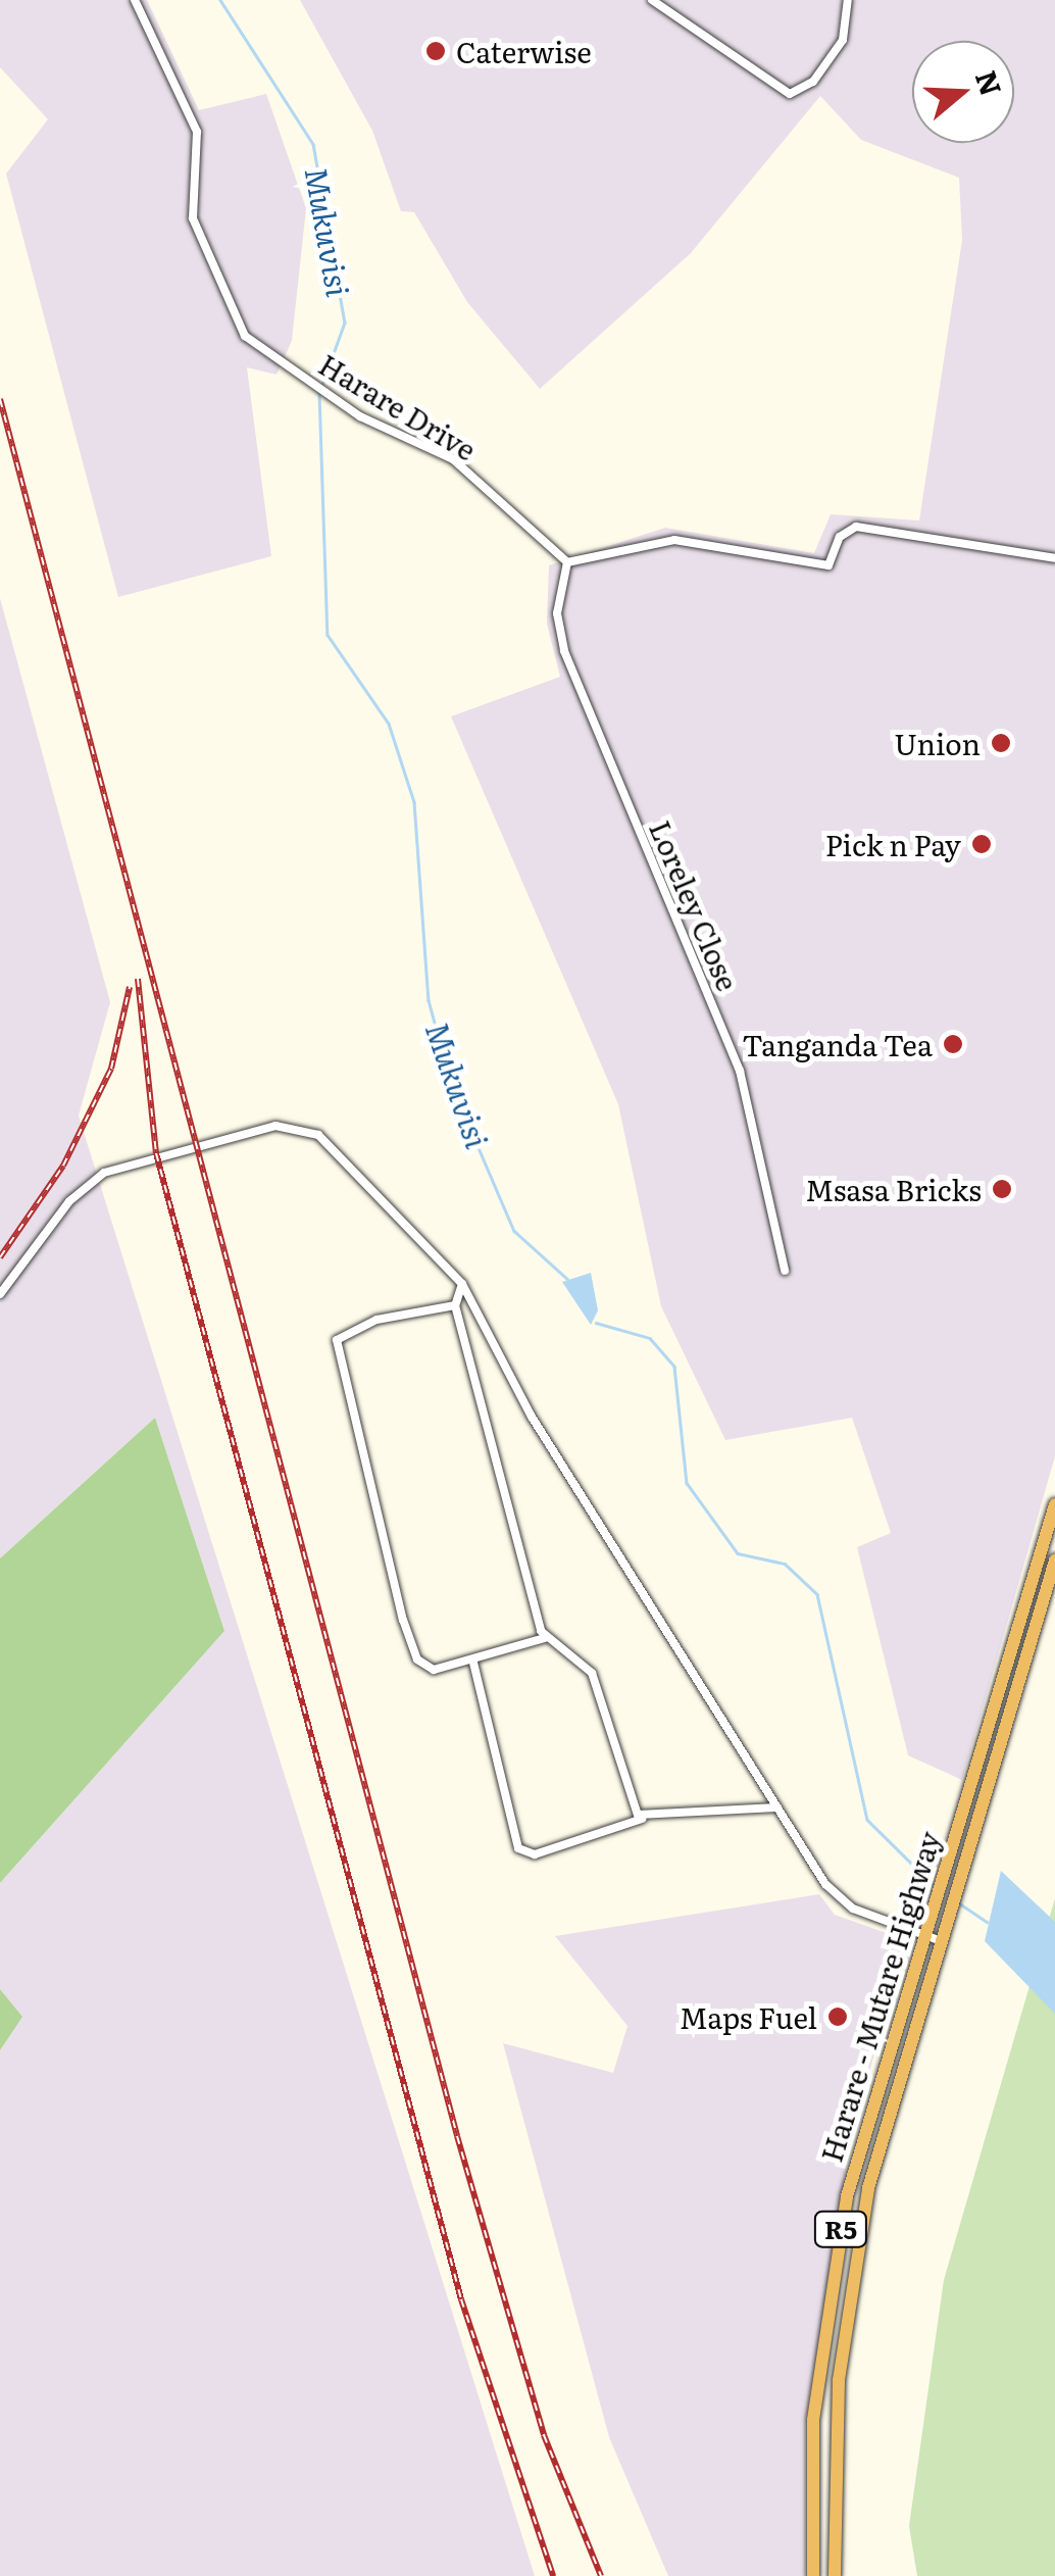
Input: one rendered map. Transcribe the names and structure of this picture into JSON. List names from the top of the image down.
{
  "streets": {
    "highway": ["Harare - Mutare Highway", "R5"],
    "street": ["Harare Drive", "Loreley Close"]
  },
  "crossings": [
    ["Harare Drive", "Loreley Close"]
  ],
  "water": ["Mukuvisi"],
  "places": [
    "Caterwise",
    "Union",
    "Pick n Pay",
    "Tanganda Tea",
    "Msasa Bricks",
    "Maps Fuel"
  ],
  "north": "right"
}
